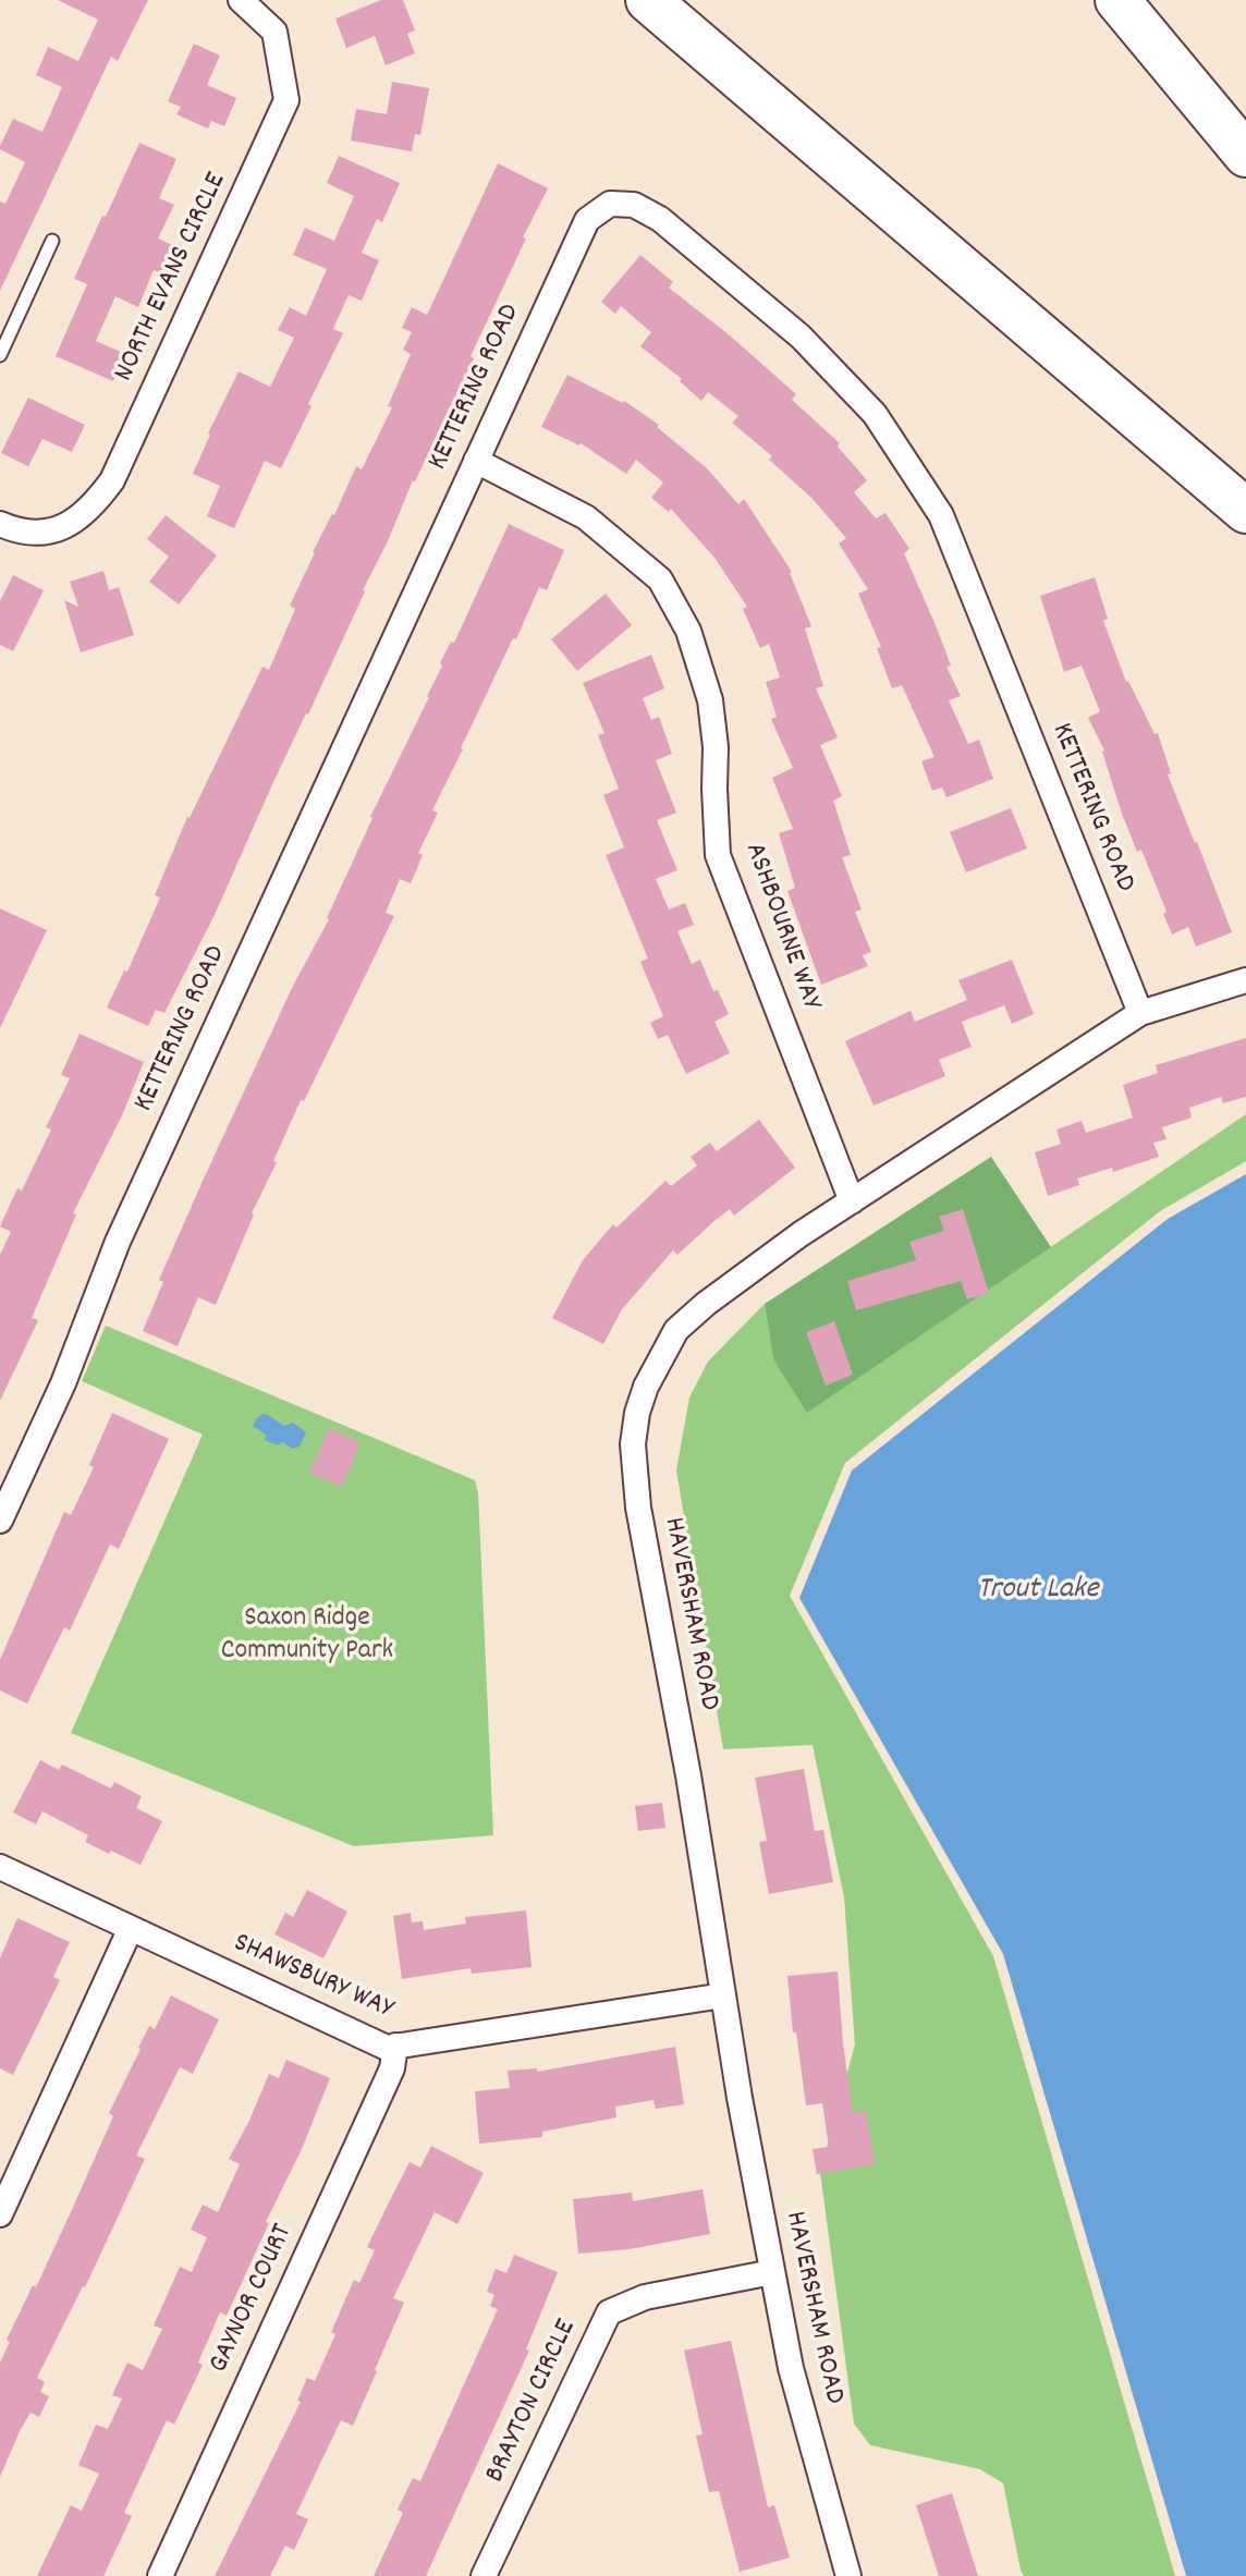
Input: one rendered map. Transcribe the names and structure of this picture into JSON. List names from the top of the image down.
{
  "streets": {
    "street": [
      "NORTH EVANS CIRCLE",
      "KETTERING ROAD",
      "ASHBOURNE WAY",
      "HAVERSHAM ROAD",
      "SHAWSBURY WAY",
      "GAYNOR COURT",
      "BRAYTON CIRCLE"
    ]
  },
  "crossings": [
    ["KETTERING ROAD", "ASHBOURNE WAY"],
    ["KETTERING ROAD", "HAVERSHAM ROAD"],
    ["ASHBOURNE WAY", "HAVERSHAM ROAD"],
    ["HAVERSHAM ROAD", "SHAWSBURY WAY"],
    ["HAVERSHAM ROAD", "BRAYTON CIRCLE"],
    ["SHAWSBURY WAY", "GAYNOR COURT"]
  ],
  "water": ["Trout Lake"],
  "parks": ["Saxon Ridge Community Park"]
}
